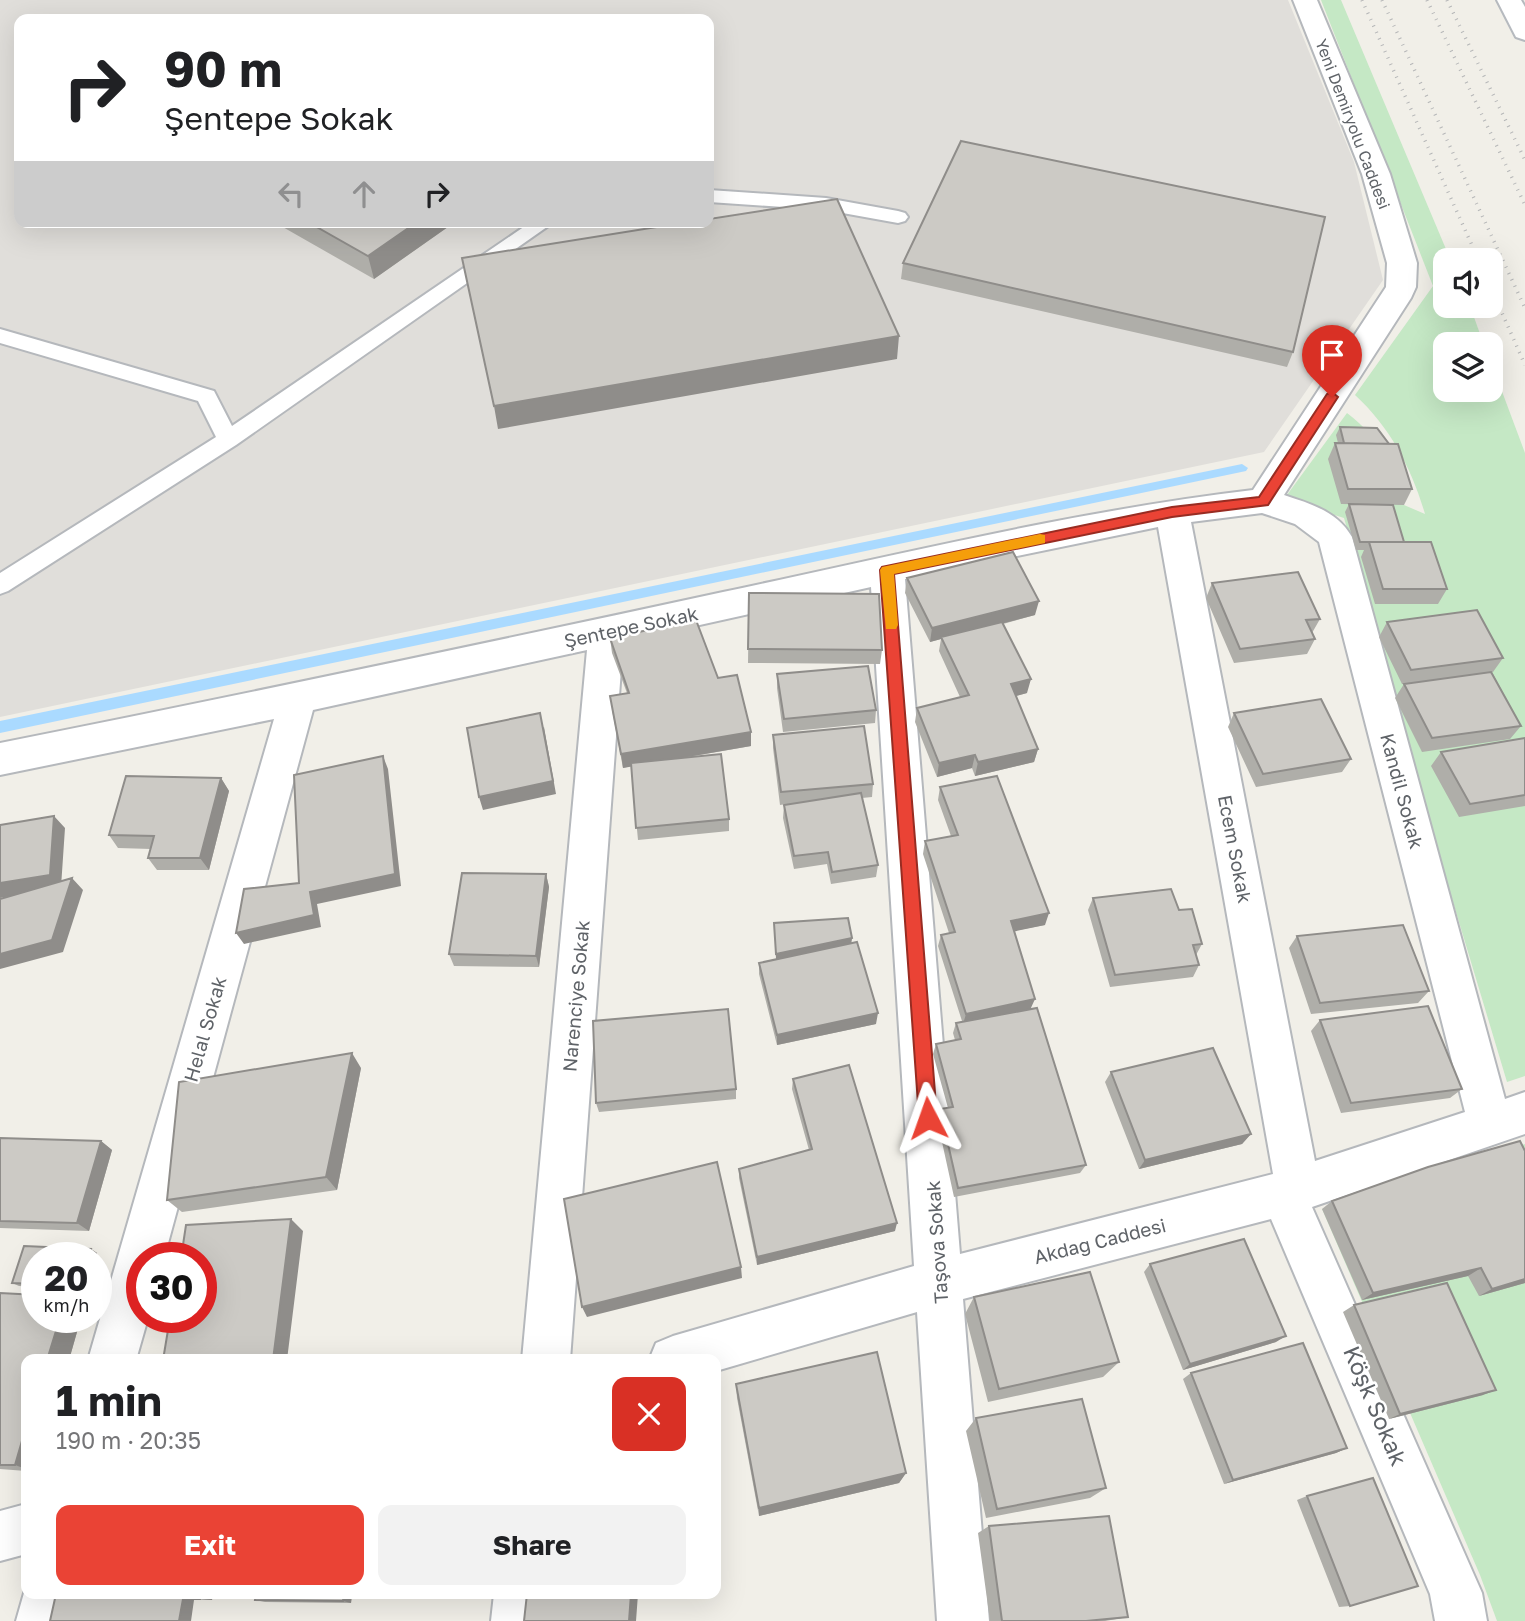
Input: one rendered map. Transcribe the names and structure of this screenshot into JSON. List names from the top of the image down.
{
  "streets": {
    "street": [
      "Yeni Demiryolu Caddesi",
      "Şentepe Sokak",
      "Kandil Sokak",
      "Ecem Sokak",
      "Narenciye Sokak",
      "Helal Sokak",
      "Akdağ Caddesi",
      "Taşova Sokak",
      "Köşk Sokak"
    ]
  },
  "crossings": [
    ["Yeni Demiryolu Caddesi", "Şentepe Sokak"],
    ["Yeni Demiryolu Caddesi", "Kandil Sokak"],
    ["Şentepe Sokak", "Kandil Sokak"],
    ["Şentepe Sokak", "Ecem Sokak"],
    ["Şentepe Sokak", "Narenciye Sokak"],
    ["Şentepe Sokak", "Helal Sokak"],
    ["Şentepe Sokak", "Taşova Sokak"],
    ["Kandil Sokak", "Akdağ Caddesi"],
    ["Ecem Sokak", "Akdağ Caddesi"],
    ["Ecem Sokak", "Köşk Sokak"],
    ["Akdağ Caddesi", "Taşova Sokak"],
    ["Akdağ Caddesi", "Köşk Sokak"]
  ],
  "page": {
    "turn": ["90 m", "Şentepe Sokak"],
    "speed": "20 km/h",
    "limit": "30",
    "heading": ["1 min", "190 m · 20:35"],
    "buttons": ["Exit", "Share"]
  }
}
